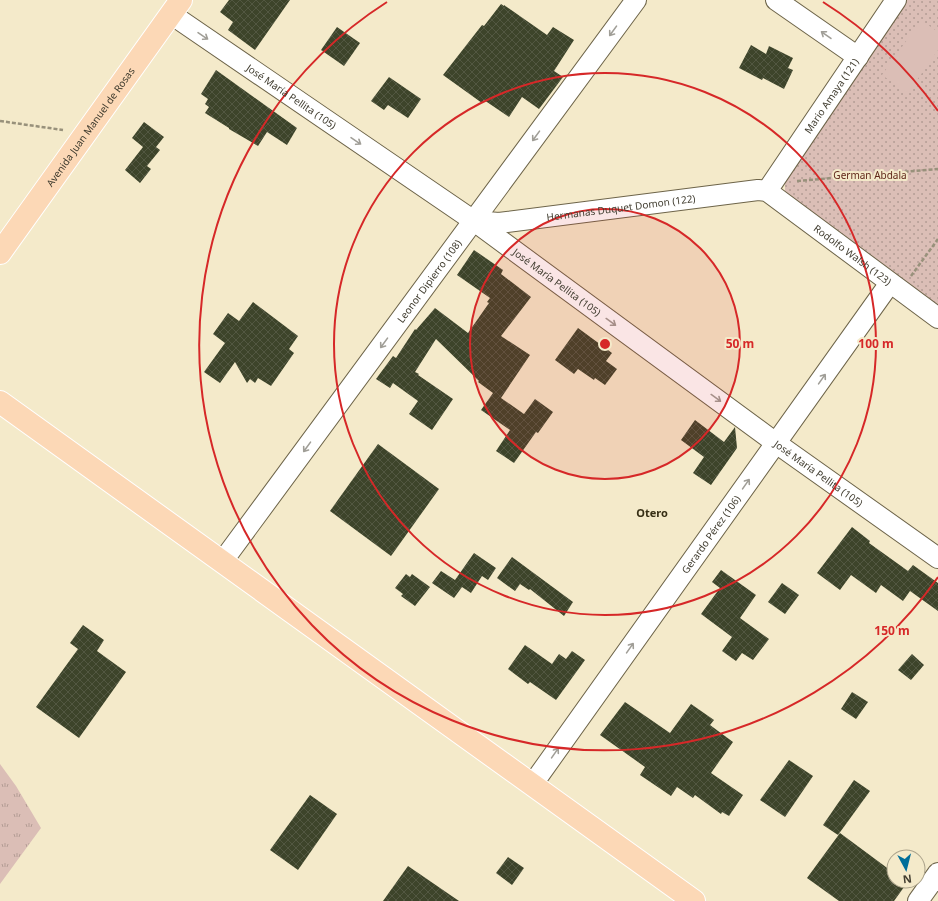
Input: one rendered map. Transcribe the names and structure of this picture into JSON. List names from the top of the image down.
{
  "streets": {
    "main road": ["Avenida Juan Manuel de Rosas"],
    "street": [
      "Mario Amaya (121)",
      "José María Pellita (105)",
      "Hermanas Duquet Domon (122)",
      "Rodolfo Walsh (123)",
      "Leonor Dipierro (108)",
      "Gerardo Pérez (106)"
    ]
  },
  "crossings": [
    ["Mario Amaya (121)", "Hermanas Duquet Domon (122)"],
    ["Mario Amaya (121)", "Rodolfo Walsh (123)"],
    ["José María Pellita (105)", "Avenida Juan Manuel de Rosas"],
    ["José María Pellita (105)", "Hermanas Duquet Domon (122)"],
    ["José María Pellita (105)", "Leonor Dipierro (108)"],
    ["José María Pellita (105)", "Gerardo Pérez (106)"],
    ["Hermanas Duquet Domon (122)", "Rodolfo Walsh (123)"],
    ["Hermanas Duquet Domon (122)", "Leonor Dipierro (108)"],
    ["Rodolfo Walsh (123)", "Gerardo Pérez (106)"]
  ],
  "one_way": ["José María Pellita (105)", "Leonor Dipierro (108)", "Gerardo Pérez (106)"],
  "districts": ["Otero"],
  "parks": ["German Abdala"],
  "north": "bottom",
  "rings": ["50 m", "100 m", "150 m"]
}
